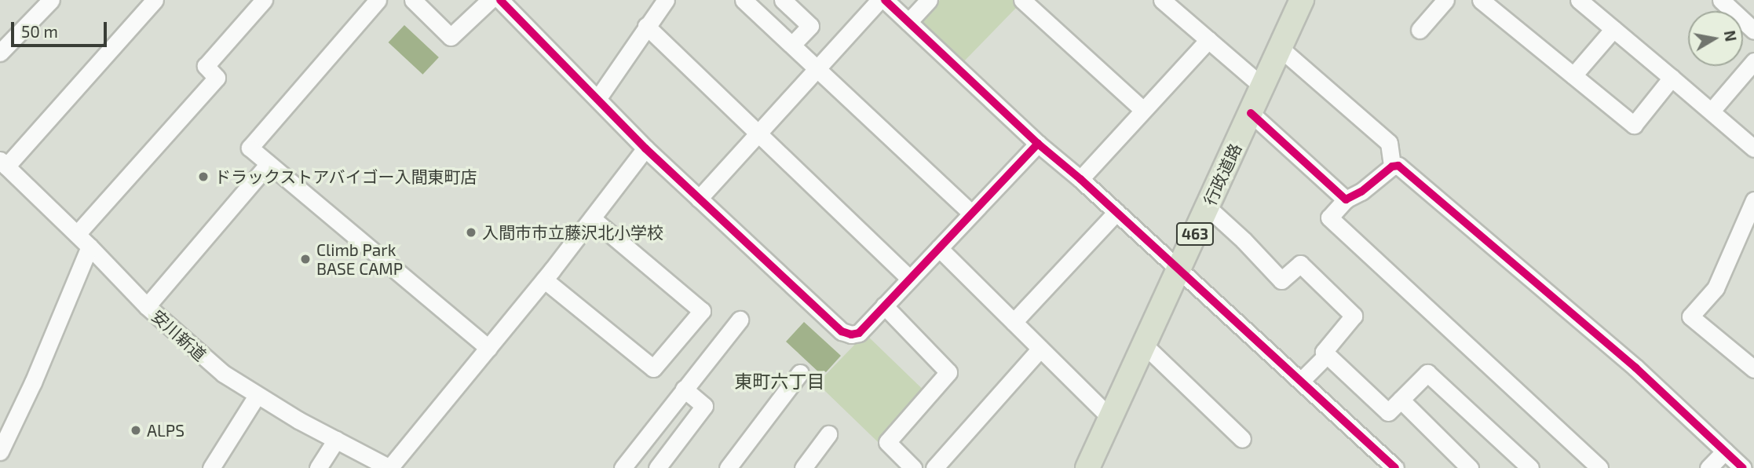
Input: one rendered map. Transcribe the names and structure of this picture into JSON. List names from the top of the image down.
{
  "streets": {
    "highway": ["行政道路", "463"],
    "street": ["安川新道"]
  },
  "districts": ["東町六丁目"],
  "places": [
    "ドラックストアバイゴー入間東町店",
    "入間市市立藤沢北小学校",
    "Climb Park BASE CAMP",
    "ALPS"
  ],
  "scale_bar": "50 m",
  "north": "right"
}
